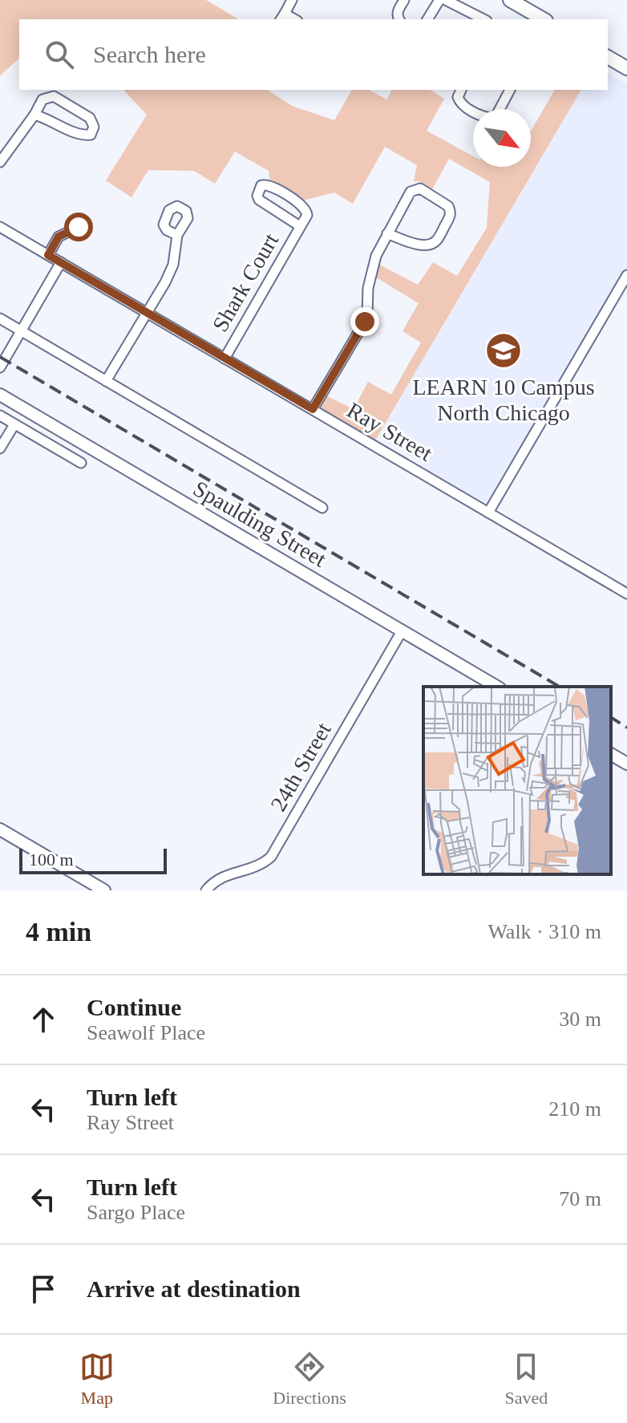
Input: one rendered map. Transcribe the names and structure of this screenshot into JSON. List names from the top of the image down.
{
  "streets": {
    "street": [
      "Shark Court",
      "Ray Street",
      "Spaulding Street",
      "24th Street"
    ]
  },
  "crossings": [
    ["Shark Court", "Ray Street"],
    ["Spaulding Street", "24th Street"]
  ],
  "places": {
    "school or university": ["LEARN 10 Campus North Chicago"]
  },
  "scale_bar": "100 m",
  "north": "bottom right",
  "page": {
    "search": "Search here",
    "scale": "100 m",
    "heading": ["4 min", "Walk · 310 m"],
    "list": [
      ["Continue", "Seawolf Place", "30 m"],
      ["Turn left", "Ray Street", "210 m"],
      ["Turn left", "Sargo Place", "70 m"],
      "Arrive at destination"
    ],
    "nav": ["Map", "Directions", "Saved"]
  }
}
